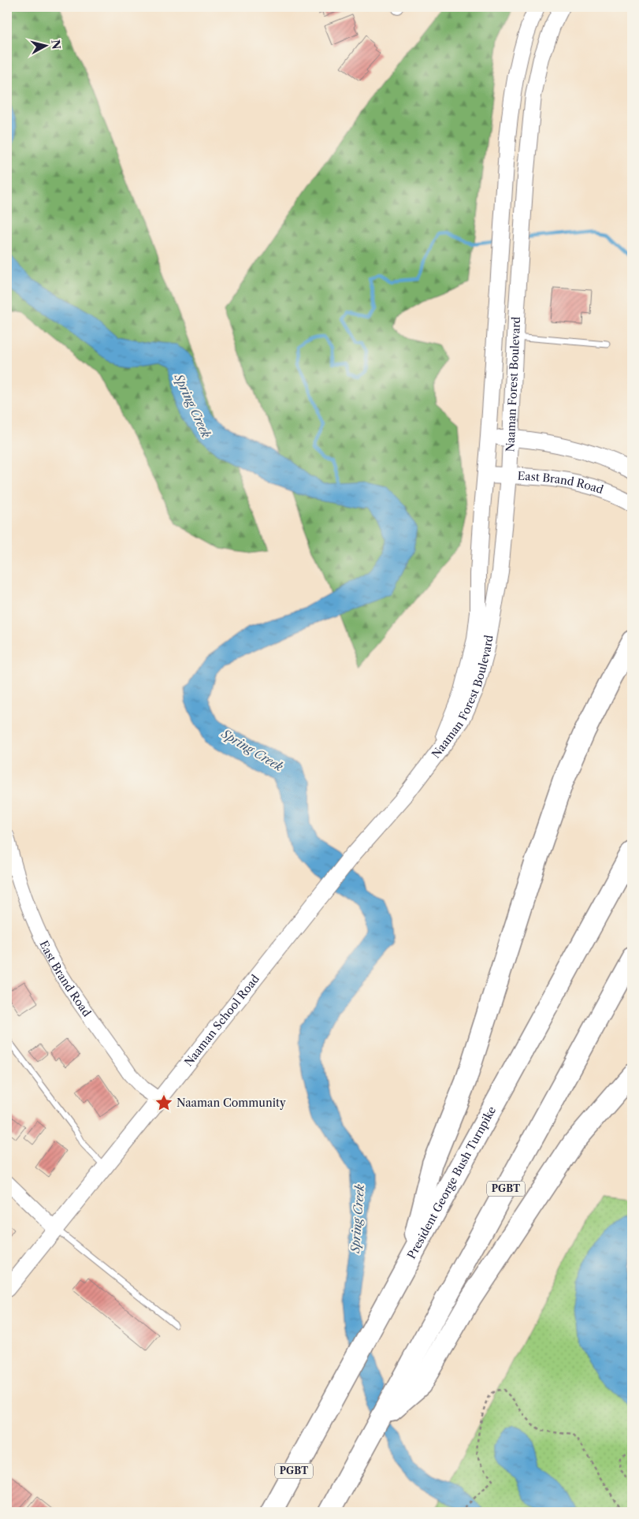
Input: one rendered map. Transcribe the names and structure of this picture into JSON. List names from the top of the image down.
{
  "streets": {
    "highway": ["President George Bush Turnpike", "PGBT"],
    "main road": ["Naaman Forest Boulevard", "East Brand Road", "Naaman School Road"]
  },
  "crossings": [
    ["Naaman Forest Boulevard", "East Brand Road"],
    ["Naaman Forest Boulevard", "Naaman School Road"],
    ["East Brand Road", "Naaman School Road"]
  ],
  "water": ["Spring Creek"],
  "places": {
    "place": ["Naaman Community"]
  },
  "north": "right"
}
